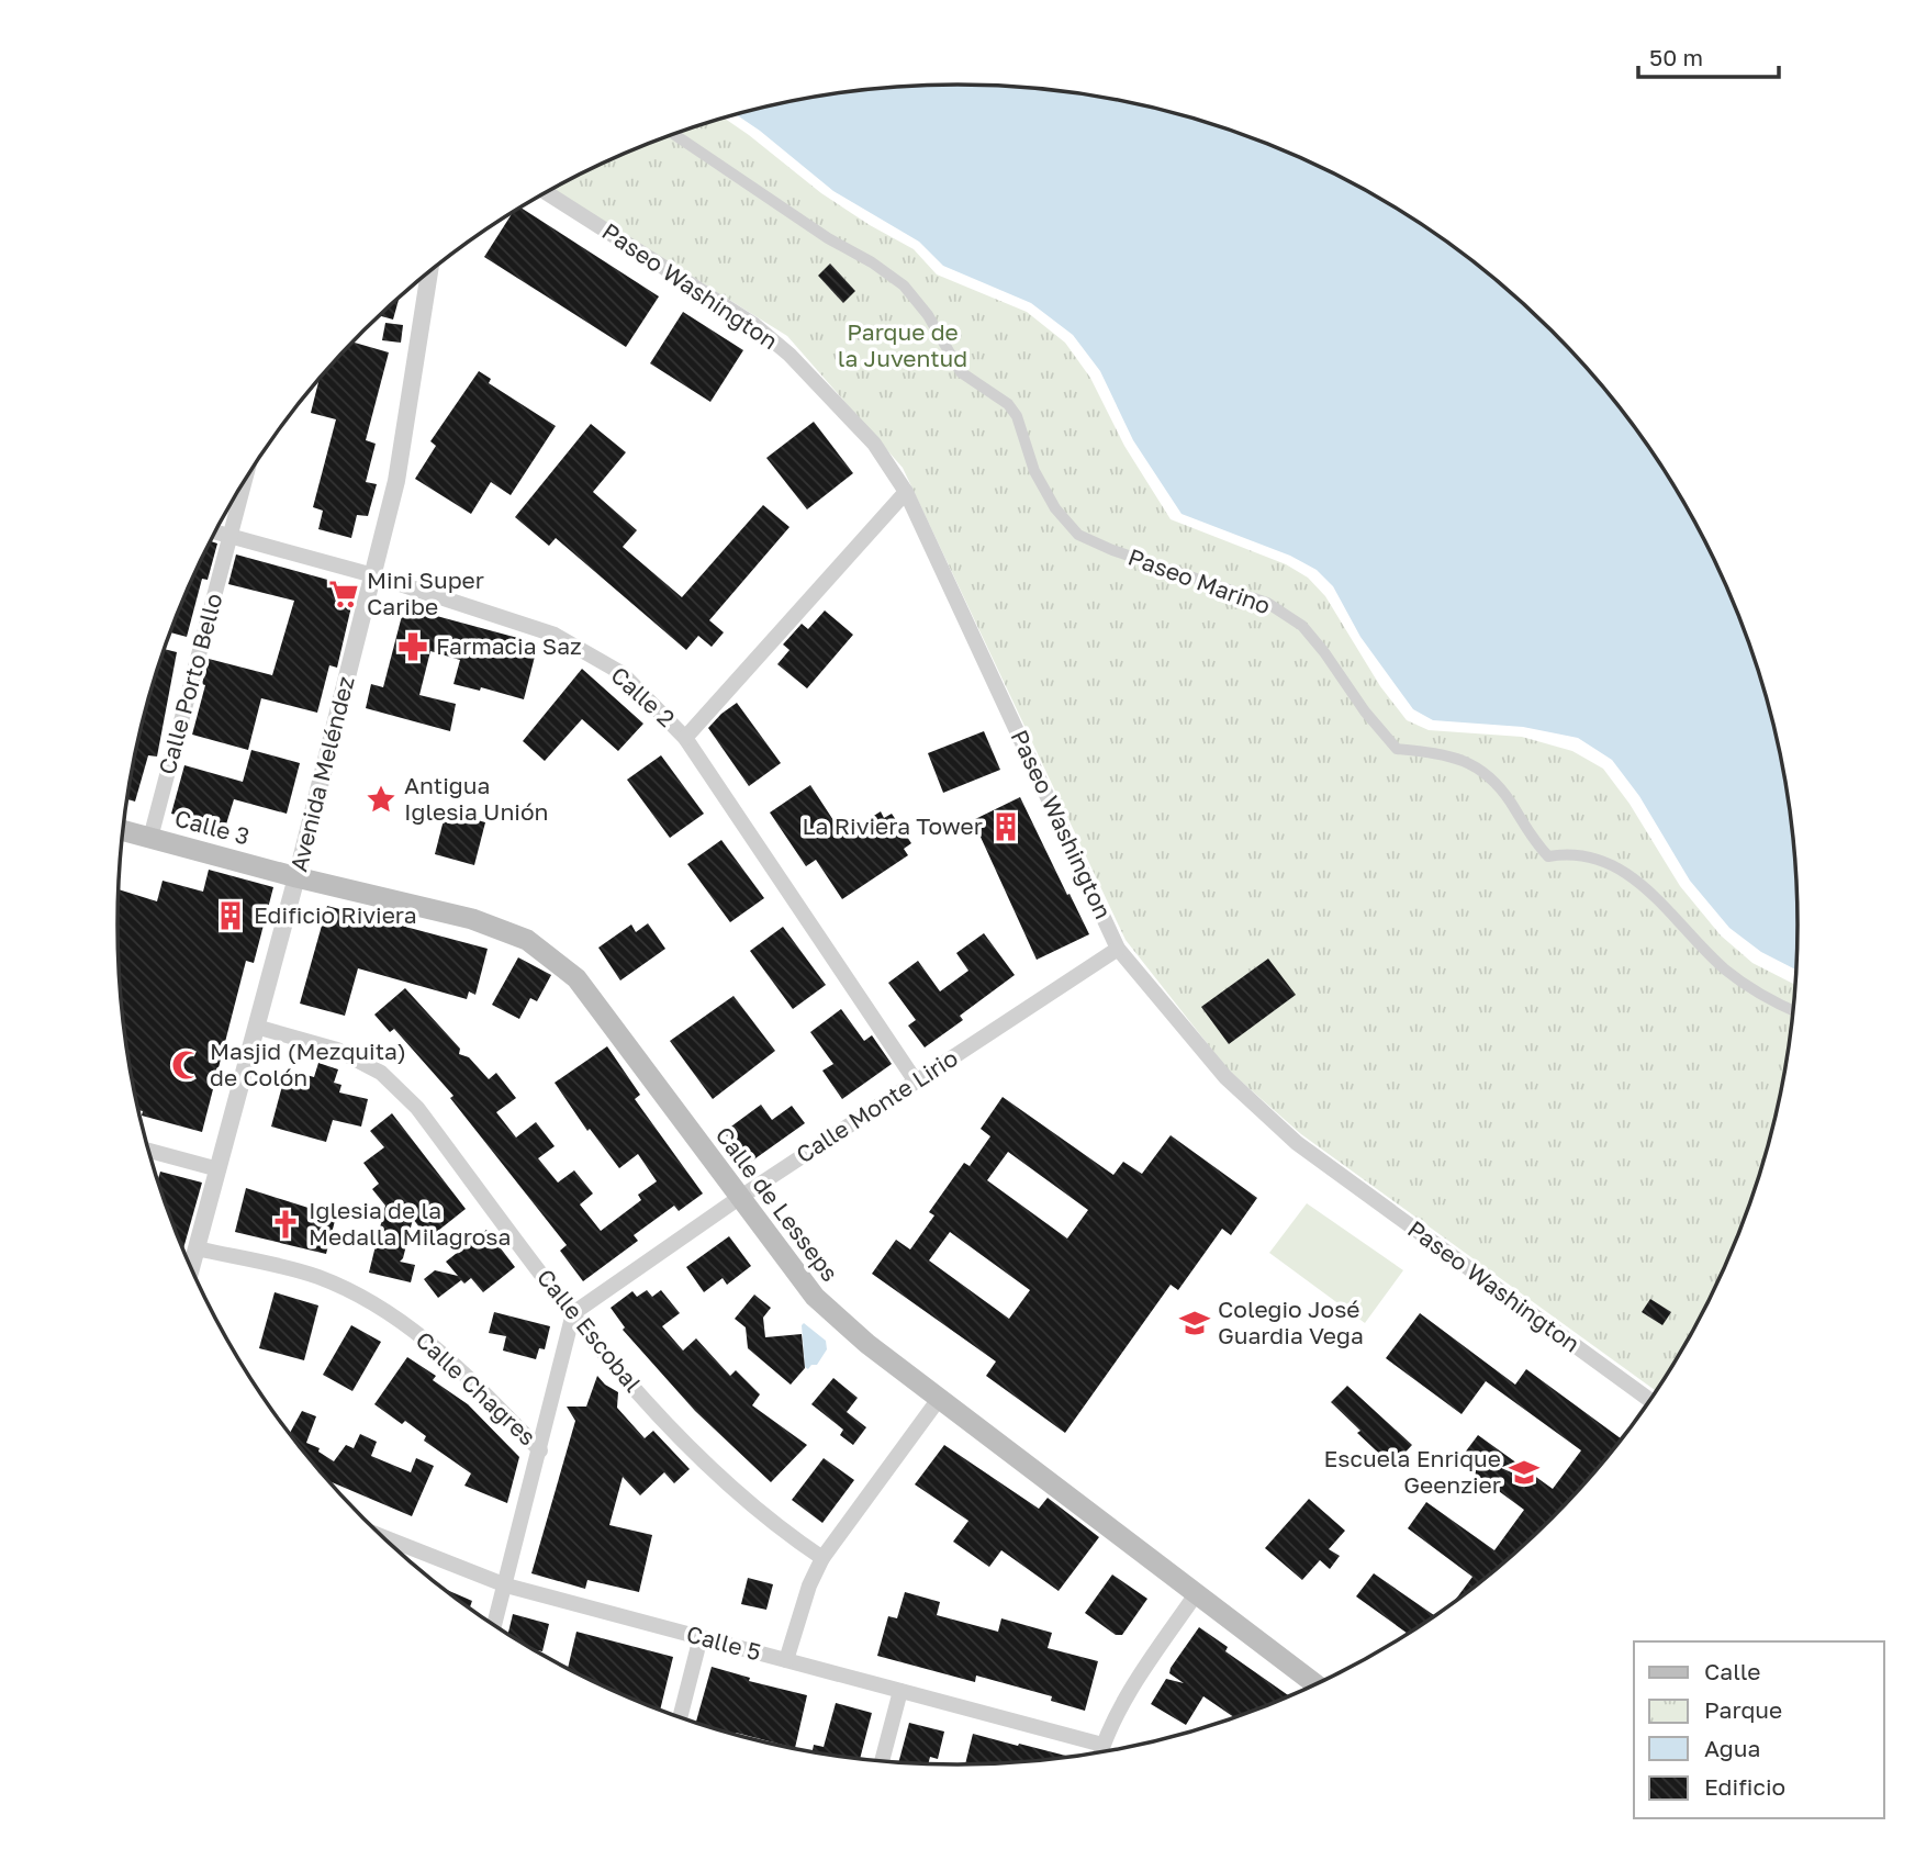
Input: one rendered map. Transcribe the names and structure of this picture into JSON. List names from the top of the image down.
{
  "streets": {
    "main road": ["Calle 3", "Calle de Lesseps"],
    "street": [
      "Paseo Washington",
      "Paseo Marino",
      "Calle Porto Bello",
      "Calle 2",
      "Avenida Meléndez",
      "Calle Monte Lirio",
      "Calle Escobal",
      "Calle Chagres",
      "Calle 5"
    ]
  },
  "crossings": [
    ["Paseo Washington", "Calle Monte Lirio"],
    ["Calle Porto Bello", "Calle 2"],
    ["Calle Porto Bello", "Calle 3"],
    ["Calle 2", "Avenida Meléndez"],
    ["Calle 2", "Calle Monte Lirio"],
    ["Avenida Meléndez", "Calle 3"],
    ["Avenida Meléndez", "Calle de Lesseps"],
    ["Avenida Meléndez", "Calle Escobal"],
    ["Avenida Meléndez", "Calle Chagres"],
    ["Calle 3", "Calle de Lesseps"],
    ["Calle Monte Lirio", "Calle de Lesseps"],
    ["Calle Monte Lirio", "Calle Escobal"]
  ],
  "parks": ["Parque de la Juventud"],
  "places": {
    "supermarket": ["Mini Super Caribe"],
    "pharmacy": ["Farmacia Saz"],
    "place": ["Antigua Iglesia Unión"],
    "building": ["La Riviera Tower", "Edificio Riviera"],
    "mosque": ["Masjid (Mezquita) de Colón"],
    "church": ["Iglesia de la Medalla Milagrosa"],
    "school or university": ["Colegio José Guardia Vega", "Escuela Enrique Geenzier"]
  },
  "legend": [
    "Calle",
    "Parque",
    "Agua",
    "Edificio"
  ],
  "scale_bar": "50 m"
}
